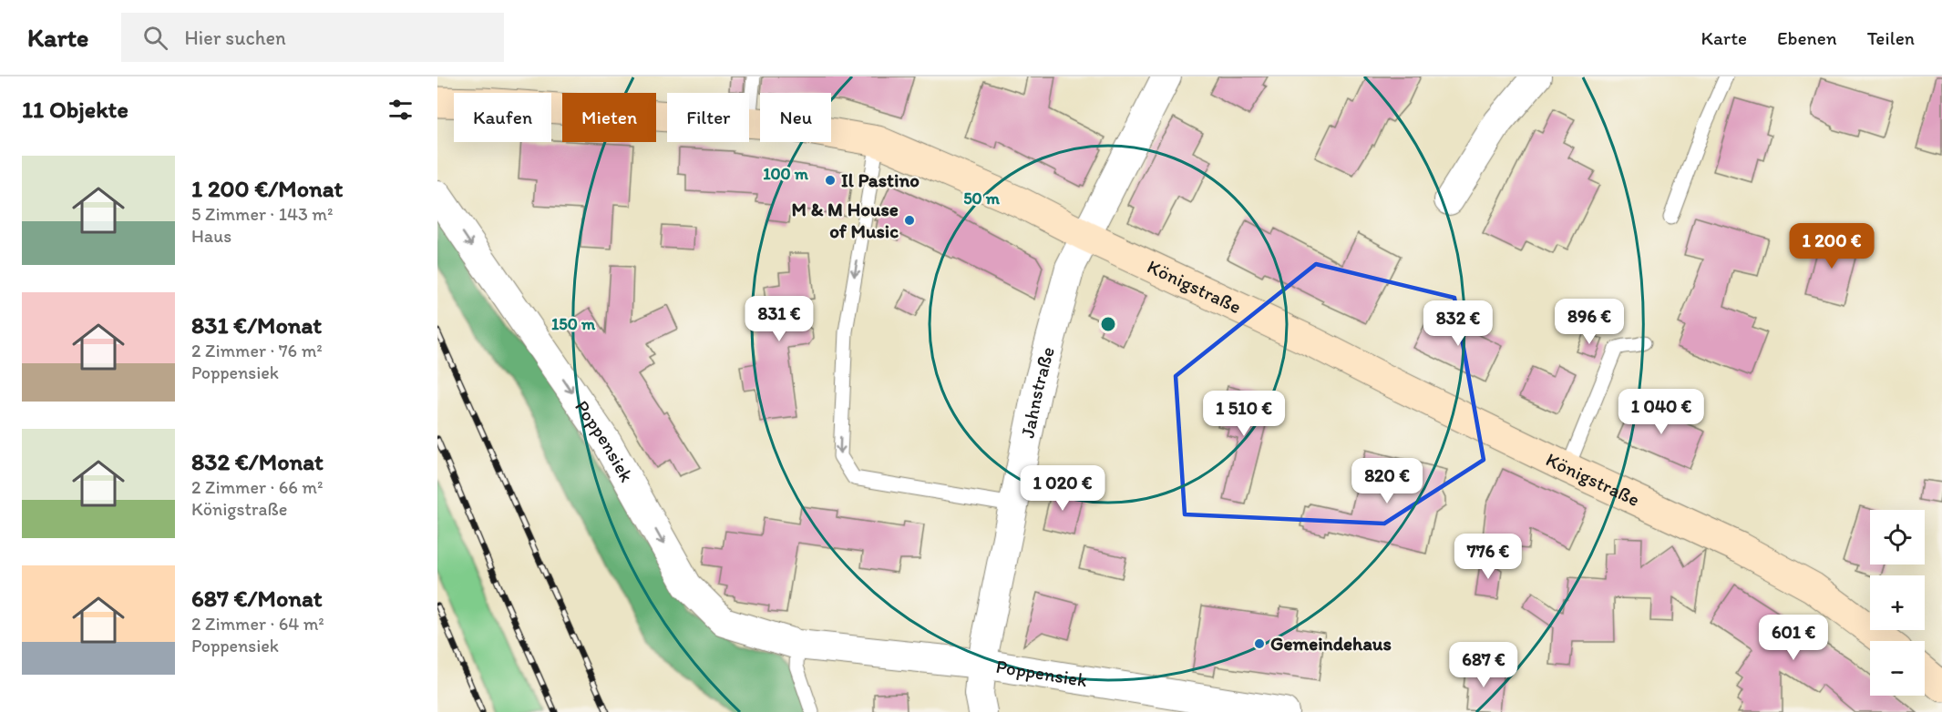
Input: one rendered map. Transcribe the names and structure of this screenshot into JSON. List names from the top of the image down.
{
  "streets": {
    "main road": ["Königstraße"],
    "street": ["Jahnstraße", "Poppensiek"]
  },
  "crossings": [
    ["Königstraße", "Jahnstraße"],
    ["Jahnstraße", "Poppensiek"]
  ],
  "one_way": ["Poppensiek"],
  "places": ["Il Pastino", "M & M House of Music", "Gemeindehaus"],
  "page": {
    "header": "Karte",
    "search": "Hier suchen",
    "nav": ["Karte", "Ebenen", "Teilen"],
    "heading": "11 Objekte",
    "chip": [
      "Kaufen",
      "Mieten",
      "Filter",
      "Neu"
    ],
    "list": [
      {
        "name": "1 200 €/Monat",
        "note": "5 Zimmer · 143 m² · Haus"
      },
      {
        "name": "831 €/Monat",
        "note": "2 Zimmer · 76 m² · Poppensiek"
      },
      {
        "name": "832 €/Monat",
        "note": "2 Zimmer · 66 m² · Königstraße"
      },
      {
        "name": "687 €/Monat",
        "note": "2 Zimmer · 64 m² · Poppensiek"
      }
    ],
    "price": [
      "1 200 €",
      "831 €",
      "896 €",
      "832 €",
      "1 040 €",
      "1 510 €",
      "820 €",
      "1 020 €",
      "776 €",
      "601 €",
      "687 €"
    ],
    "map_buttons": ["+", "−"]
  },
  "rings": ["100 m", "50 m", "150 m"]
}
